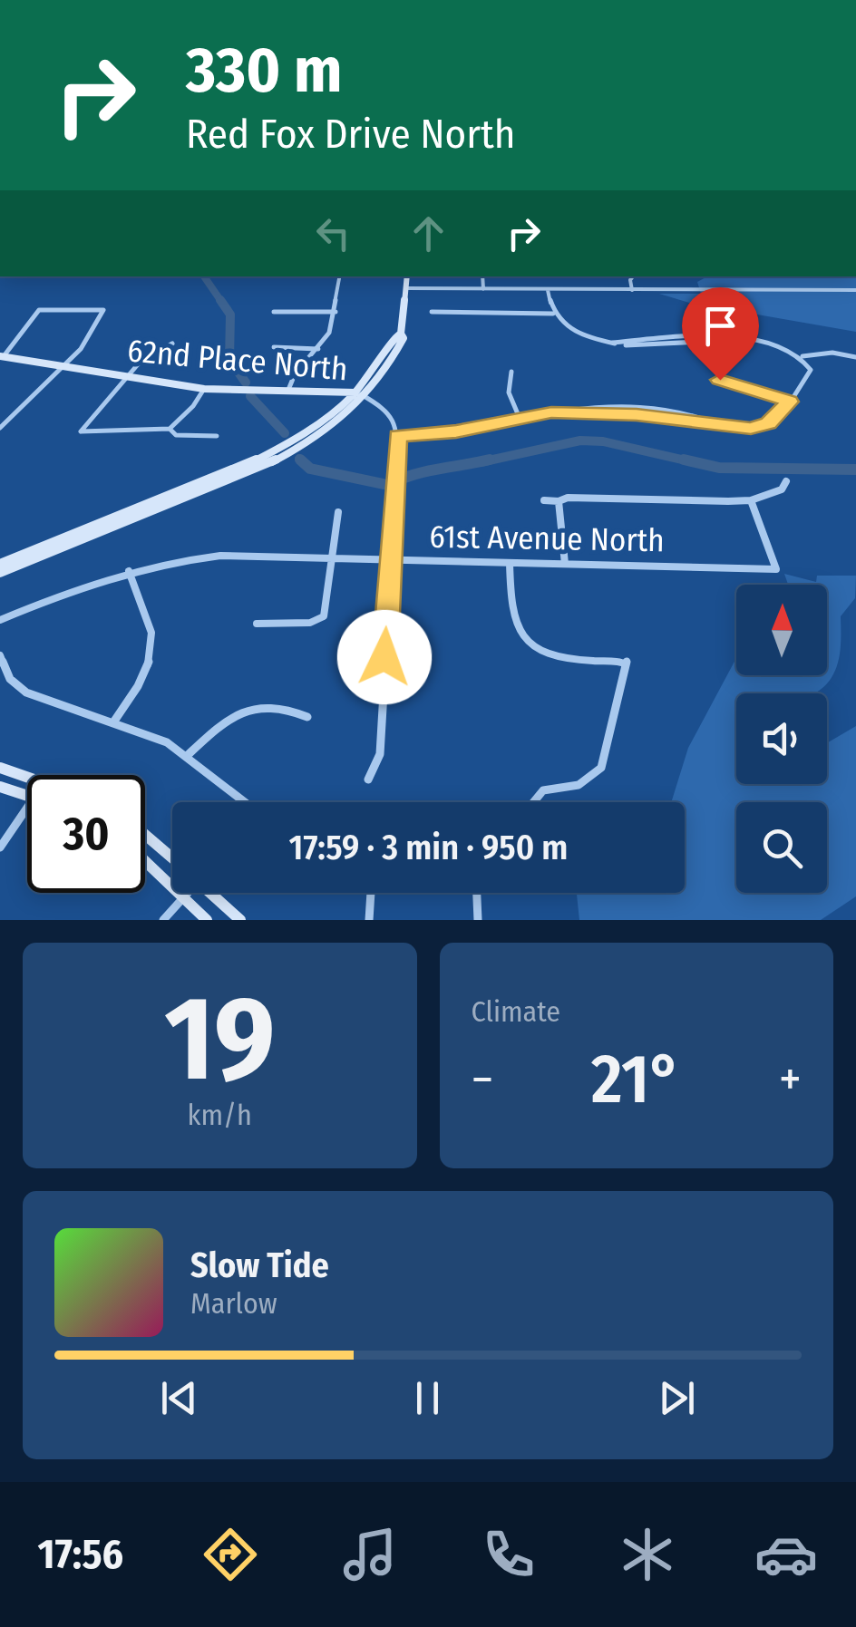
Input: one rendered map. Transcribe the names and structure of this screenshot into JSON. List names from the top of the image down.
{
  "streets": {
    "main road": ["62nd Place North"],
    "street": ["61st Avenue North"]
  },
  "north": "top",
  "page": {
    "turn": ["330 m", "Red Fox Drive North"],
    "limit": "30",
    "trip": "17:59 · 3 min · 950 m",
    "tile": [
      ["19", "km/h"],
      "Climate"
    ],
    "heat": ["−", "21°", "+"],
    "song": ["Slow Tide", "Marlow"],
    "tabs": "17:56"
  }
}
